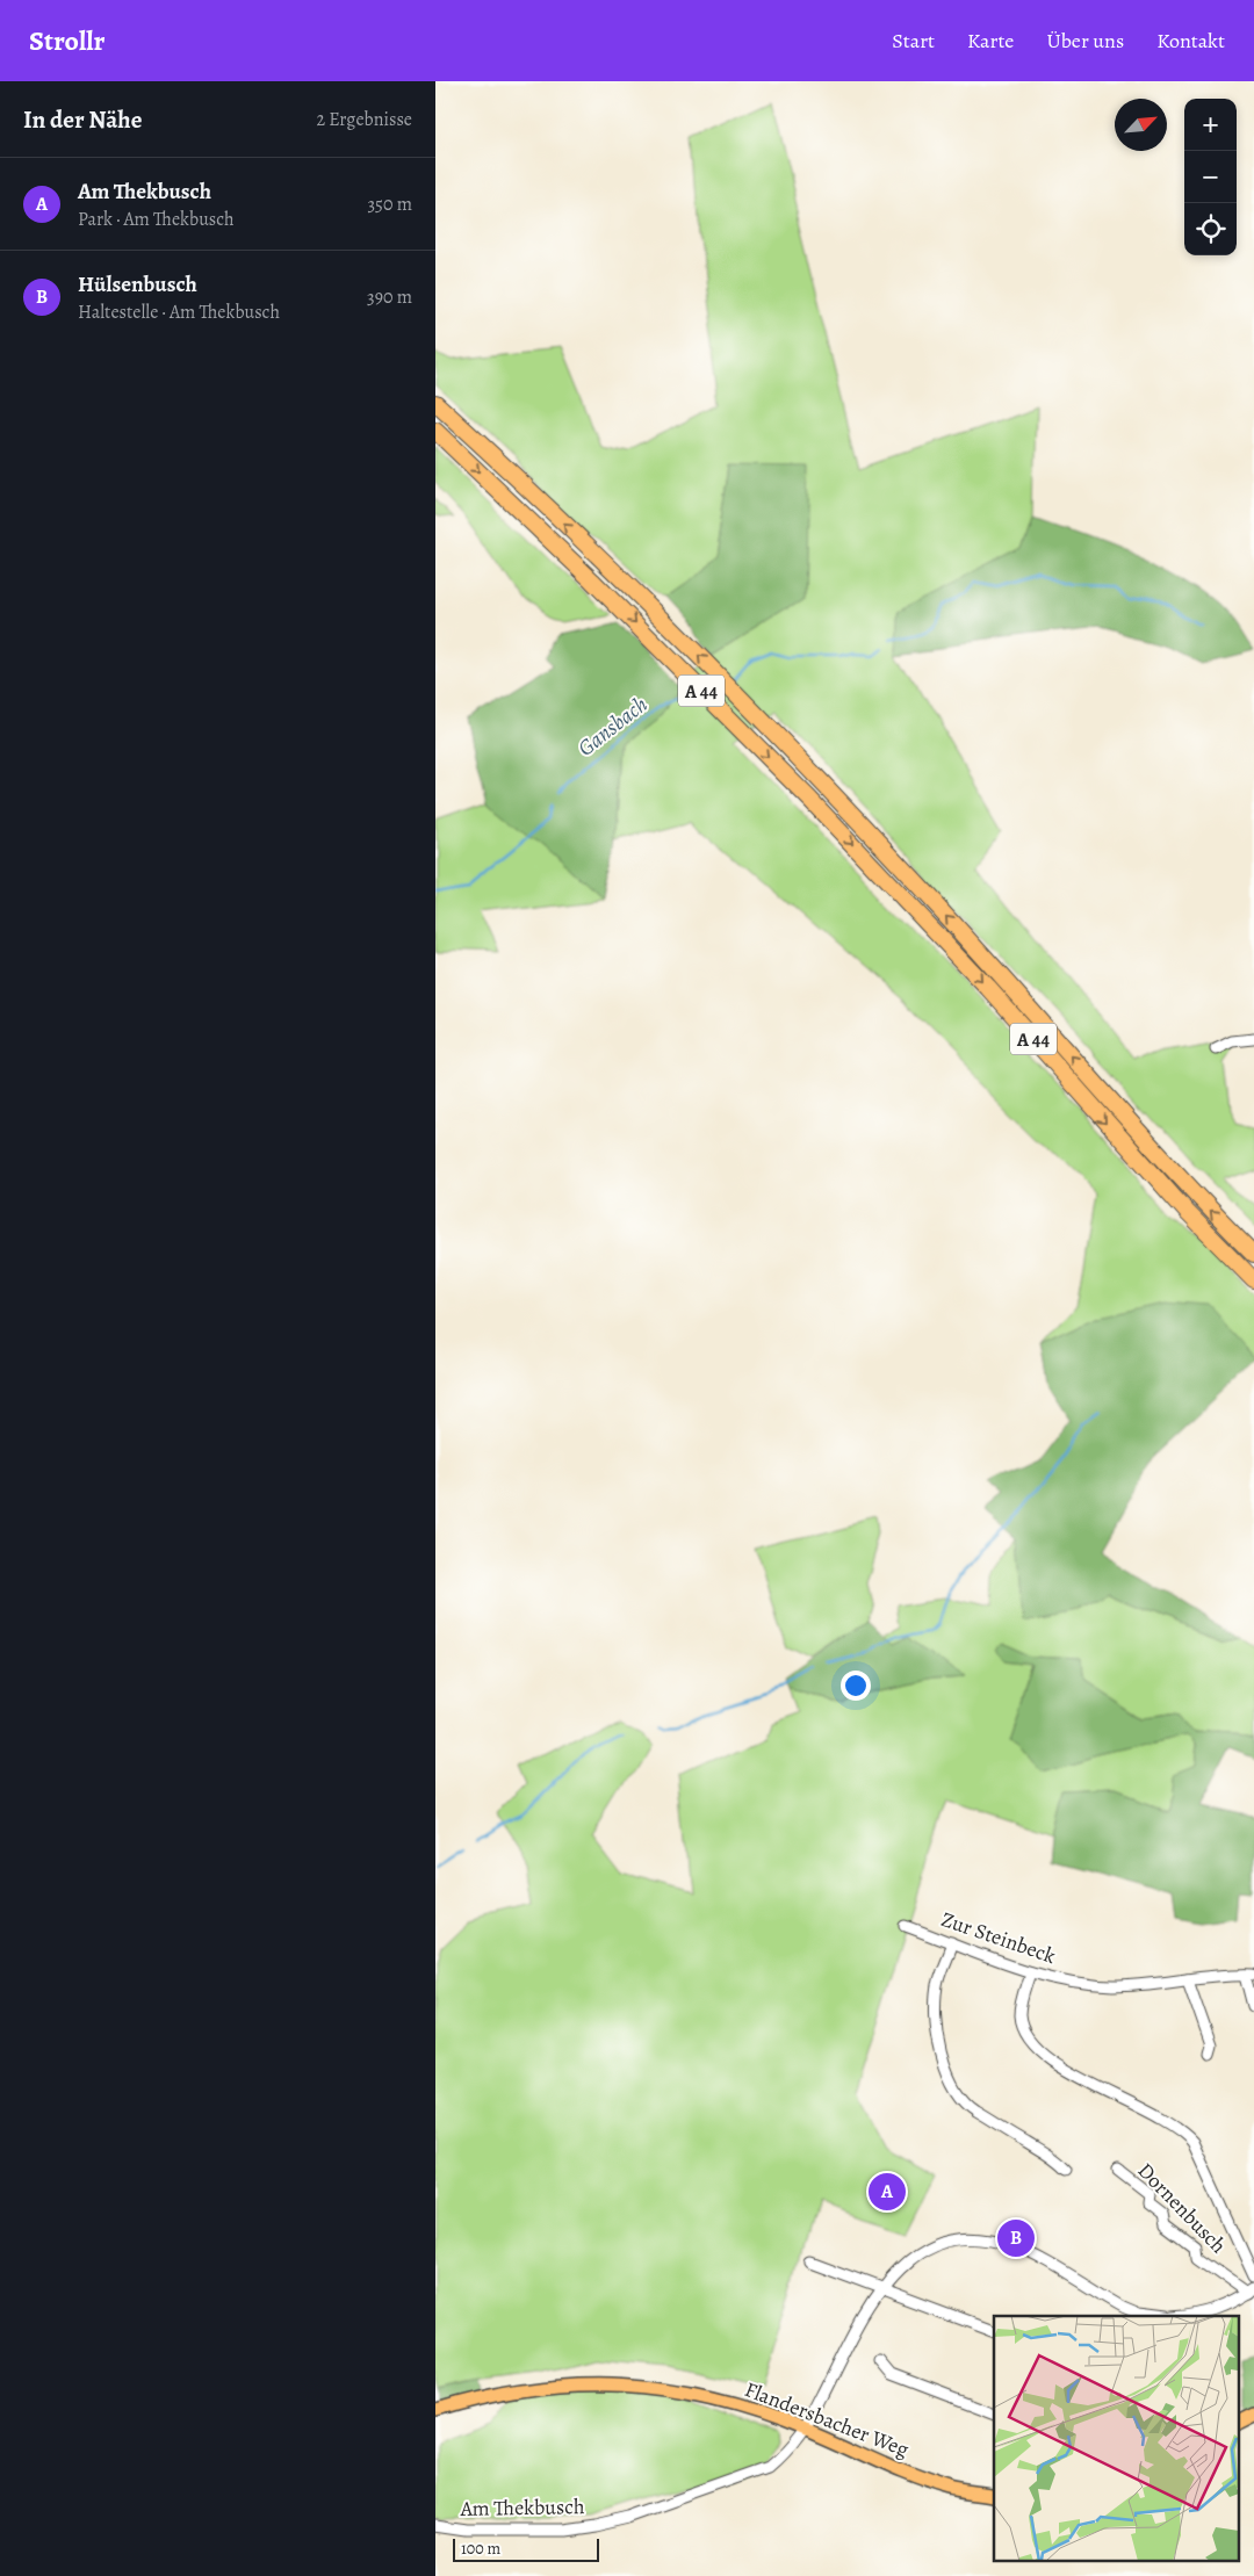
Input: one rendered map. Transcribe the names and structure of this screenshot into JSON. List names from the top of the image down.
{
  "streets": {
    "highway": ["A 44"],
    "main road": ["Flandersbacher Weg"],
    "street": ["Zur Steinbeck", "Dornenbusch", "Am Thekbusch"]
  },
  "crossings": [
    ["Flandersbacher Weg", "Am Thekbusch"]
  ],
  "water": ["Gansbach"],
  "scale_bar": "100 m",
  "north": "top right",
  "page": {
    "header": "Strollr",
    "nav": [
      "Start",
      "Karte",
      "Über uns",
      "Kontakt"
    ],
    "heading": ["In der Nähe", "2 Ergebnisse"],
    "map_buttons": ["+", "−"],
    "list": [
      {
        "mark": "A",
        "name": "Am Thekbusch",
        "note": "Park · Am Thekbusch",
        "value": "350 m"
      },
      {
        "mark": "B",
        "name": "Hülsenbusch",
        "note": "Haltestelle · Am Thekbusch",
        "value": "390 m"
      }
    ],
    "pins": ["A", "B"],
    "scale": "100 m"
  }
}
